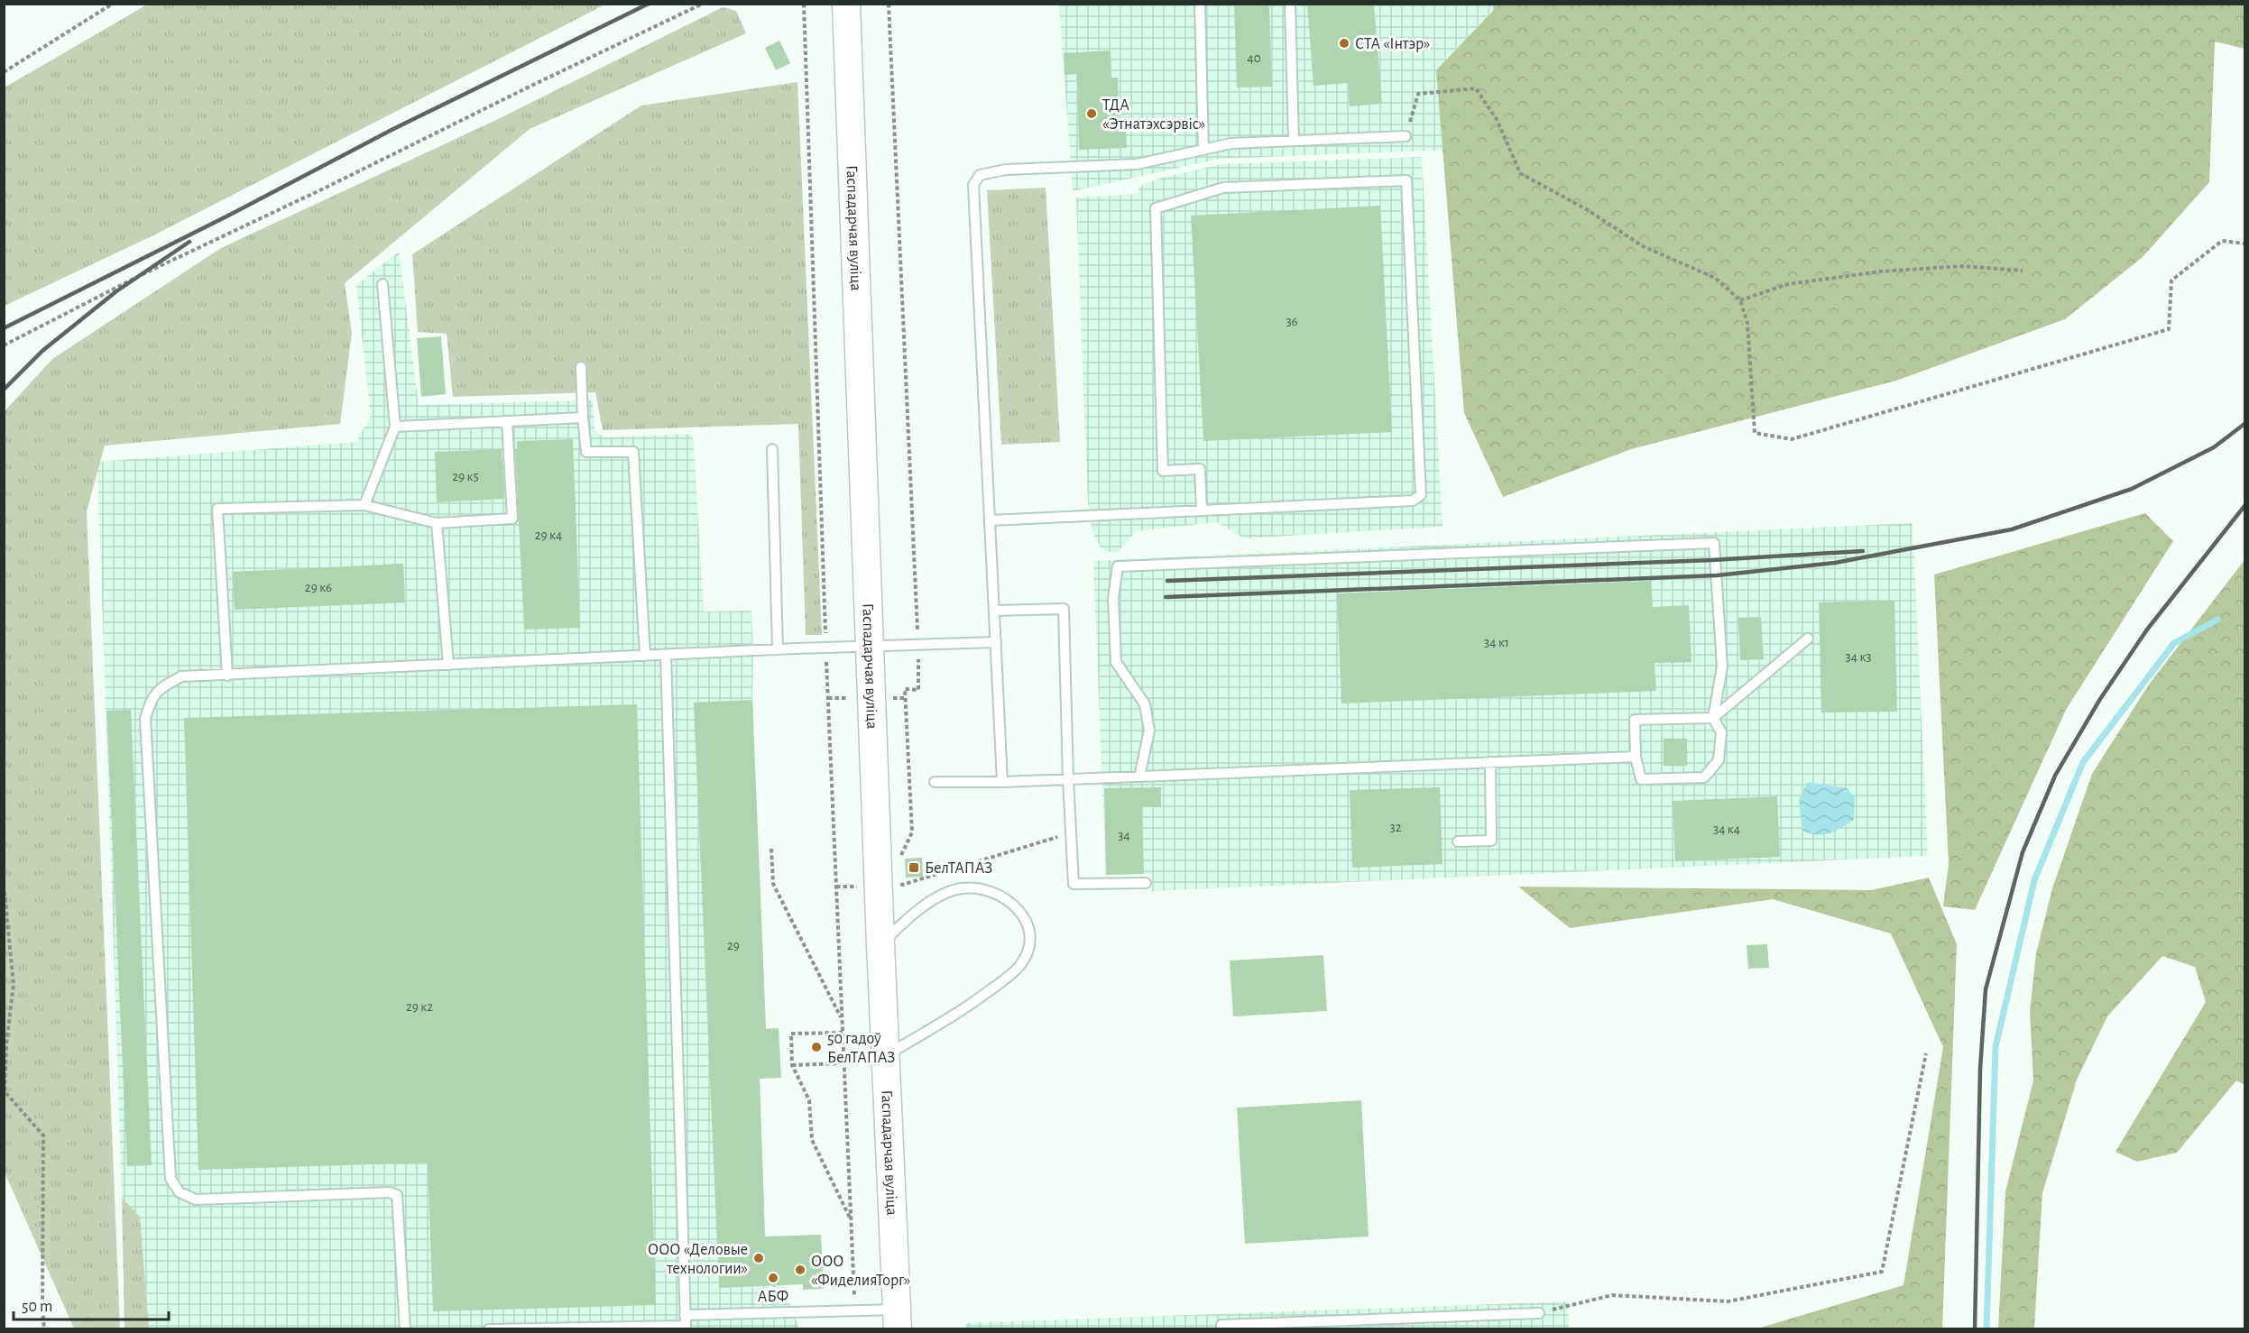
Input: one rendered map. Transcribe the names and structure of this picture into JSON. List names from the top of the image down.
{
  "streets": {
    "street": ["Гаспадарчая вуліца"]
  },
  "places": {
    "other": [
      "СТА «Інтэр»",
      "ТДА «Этнатэхсэрвіс»",
      "50 гадоў БелТАПАЗ",
      "ООО «Деловые технологии»",
      "ООО «ФиделияТорг»",
      "АБФ"
    ],
    "transit": ["БелТАПАЗ"]
  },
  "house_numbers": [
    "40",
    "36",
    "29 к5",
    "29 к4",
    "29 к6",
    "34 к1",
    "34 к3",
    "32",
    "34 к4",
    "34",
    "29",
    "29 к2"
  ],
  "scale_bar": "50 m"
}
